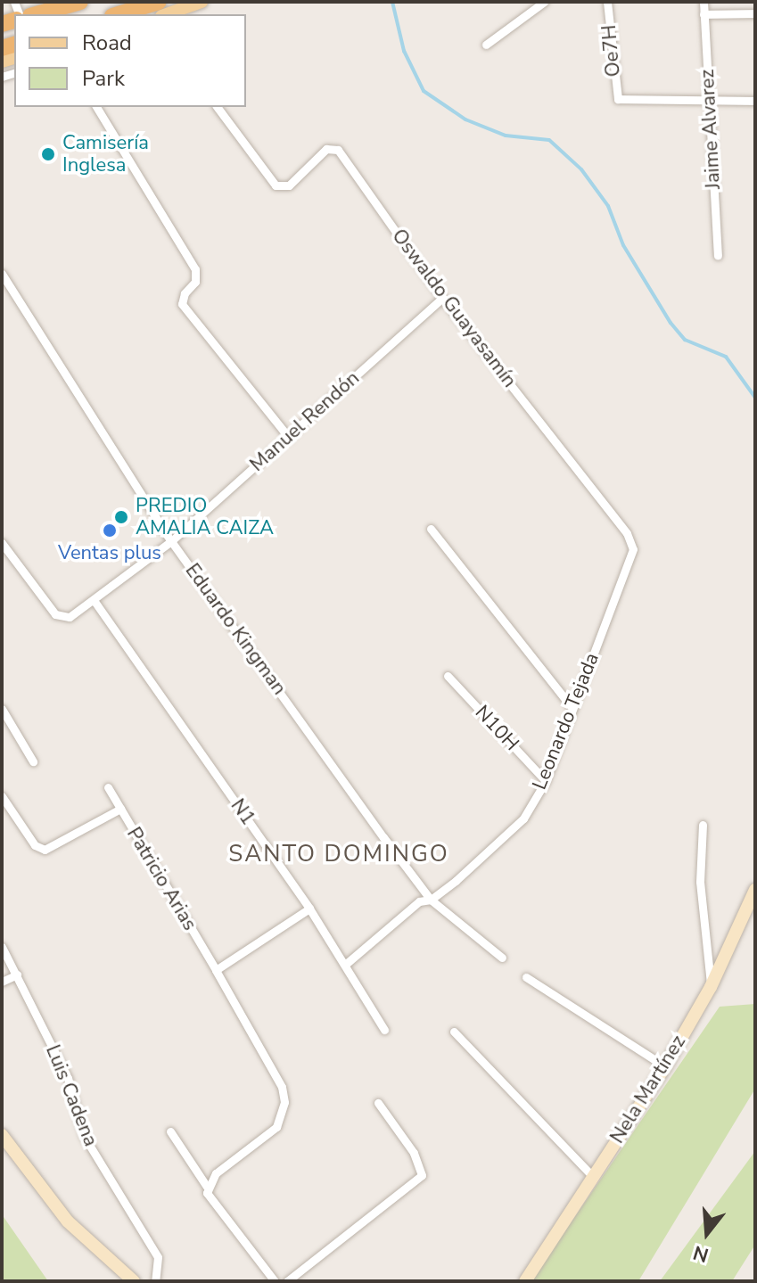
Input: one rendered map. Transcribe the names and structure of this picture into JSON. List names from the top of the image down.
{
  "streets": {
    "main road": ["Nela Martínez"],
    "street": [
      "Oe7H",
      "Jaime Alvarez",
      "Oswaldo Guayasamín",
      "Manuel Rendón",
      "Eduardo Kingman",
      "Leonardo Tejada",
      "N10H",
      "N1",
      "Patricio Arias",
      "Luis Cadena"
    ]
  },
  "crossings": [
    ["Oe7H", "Jaime Alvarez"],
    ["Oswaldo Guayasamín", "Manuel Rendón"],
    ["Oswaldo Guayasamín", "Leonardo Tejada"],
    ["Manuel Rendón", "Eduardo Kingman"],
    ["Manuel Rendón", "N1"],
    ["Eduardo Kingman", "Leonardo Tejada"],
    ["Leonardo Tejada", "N10H"],
    ["Leonardo Tejada", "N1"]
  ],
  "districts": ["SANTO DOMINGO"],
  "places": ["Camisería Inglesa", "PREDIO AMALIA CAIZA", "Ventas plus"],
  "legend": ["Road", "Park"],
  "north": "bottom"
}
